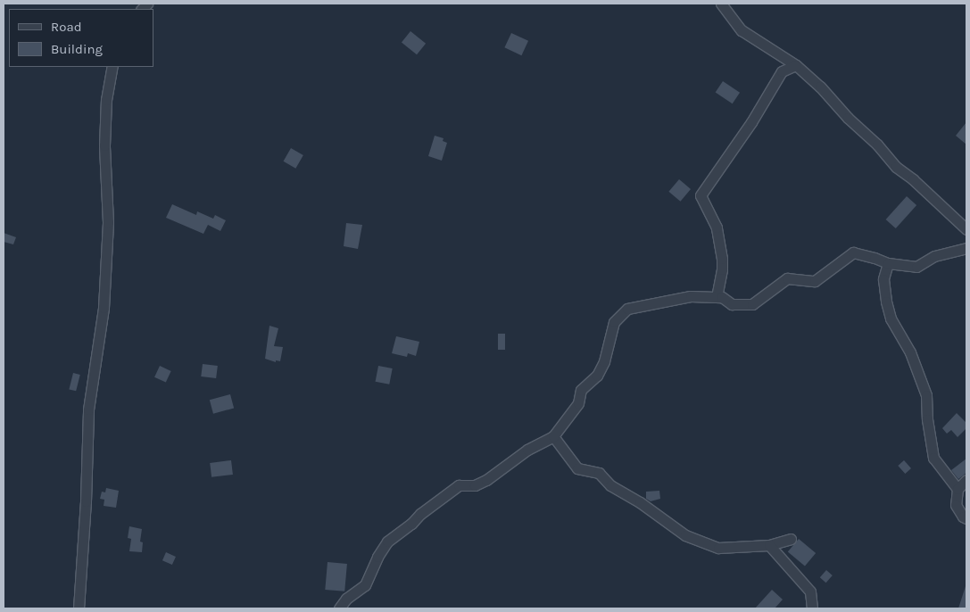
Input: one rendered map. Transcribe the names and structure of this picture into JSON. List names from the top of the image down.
{
  "legend": ["Road", "Building"]
}
